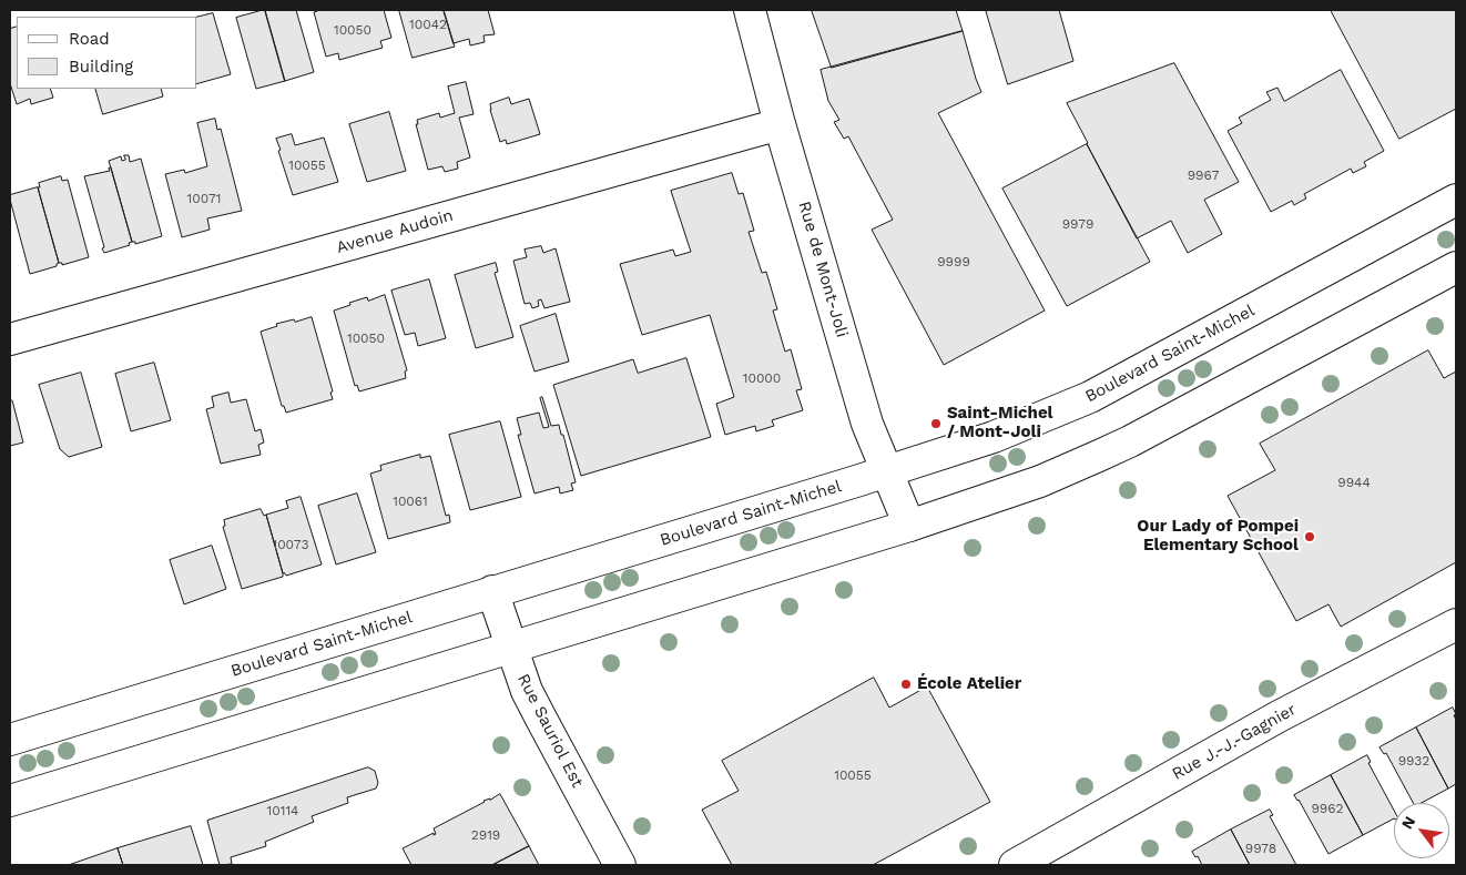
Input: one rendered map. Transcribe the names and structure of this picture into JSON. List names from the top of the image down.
{
  "streets": {
    "main road": [
      "Avenue Audoin",
      "Rue de Mont-Joli",
      "Boulevard Saint-Michel",
      "Rue Sauriol Est",
      "Rue J.-J.-Gagnier"
    ]
  },
  "crossings": [
    ["Avenue Audoin", "Rue de Mont-Joli"],
    ["Rue de Mont-Joli", "Boulevard Saint-Michel"],
    ["Boulevard Saint-Michel", "Rue Sauriol Est"]
  ],
  "places": ["Saint-Michel / Mont-Joli", "Our Lady of Pompei Elementary School", "École Atelier"],
  "house_numbers": [
    "10042",
    "10050",
    "10055",
    "9967",
    "10071",
    "9979",
    "9999",
    "10050",
    "10000",
    "9944",
    "10061",
    "10073",
    "9932",
    "10055",
    "9962",
    "10114",
    "2919",
    "9978"
  ],
  "legend": ["Road", "Building"],
  "north": "top left"
}
